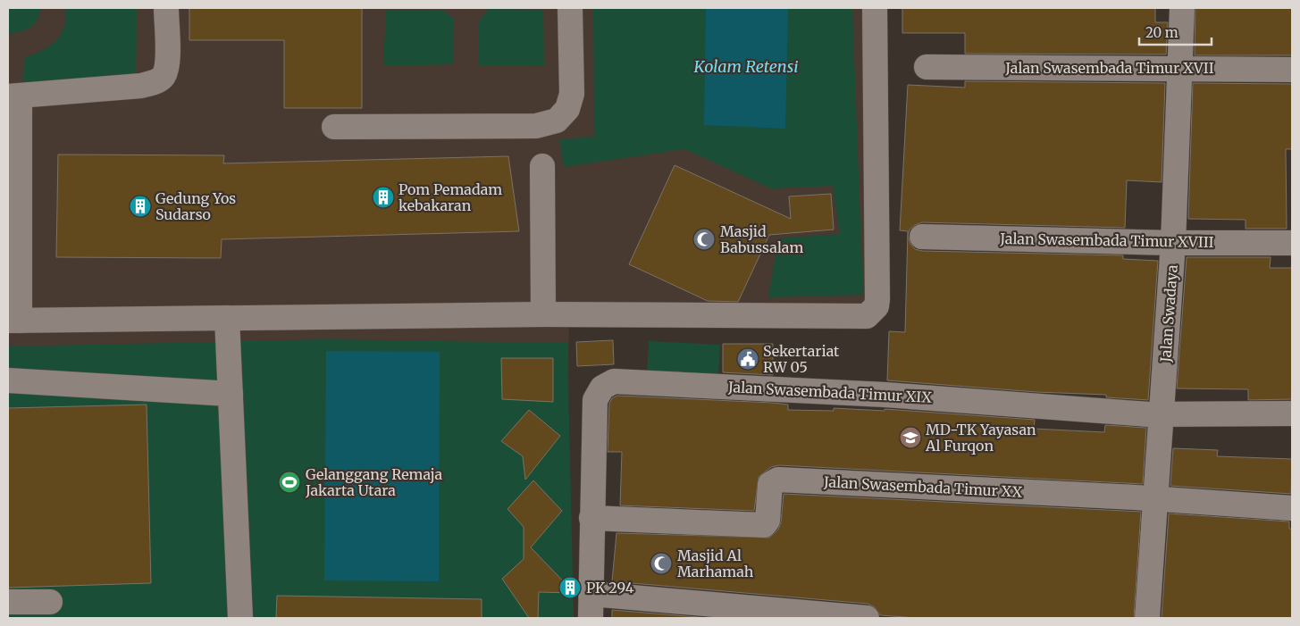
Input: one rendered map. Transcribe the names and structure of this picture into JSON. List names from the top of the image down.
{
  "streets": {
    "street": [
      "Jalan Swasembada Timur XVII",
      "Jalan Swasembada Timur XVIII",
      "Jalan Swadaya",
      "Jalan Swasembada Timur XIX",
      "Jalan Swasembada Timur XX"
    ]
  },
  "crossings": [
    ["Jalan Swasembada Timur XVII", "Jalan Swadaya"],
    ["Jalan Swasembada Timur XVIII", "Jalan Swadaya"],
    ["Jalan Swadaya", "Jalan Swasembada Timur XIX"],
    ["Jalan Swadaya", "Jalan Swasembada Timur XX"],
    ["Jalan Swasembada Timur XIX", "Jalan Swasembada Timur XX"]
  ],
  "water": ["Kolam Retensi"],
  "places": {
    "building": ["Pom Pemadam kebakaran", "Gedung Yos Sudarso", "PK 294"],
    "mosque": ["Masjid Babussalam", "Masjid Al Marhamah"],
    "public building": ["Sekertariat RW 05"],
    "school or university": ["MD-TK Yayasan Al Furqon"],
    "sports": ["Gelanggang Remaja Jakarta Utara"]
  },
  "scale_bar": "20 m"
}
